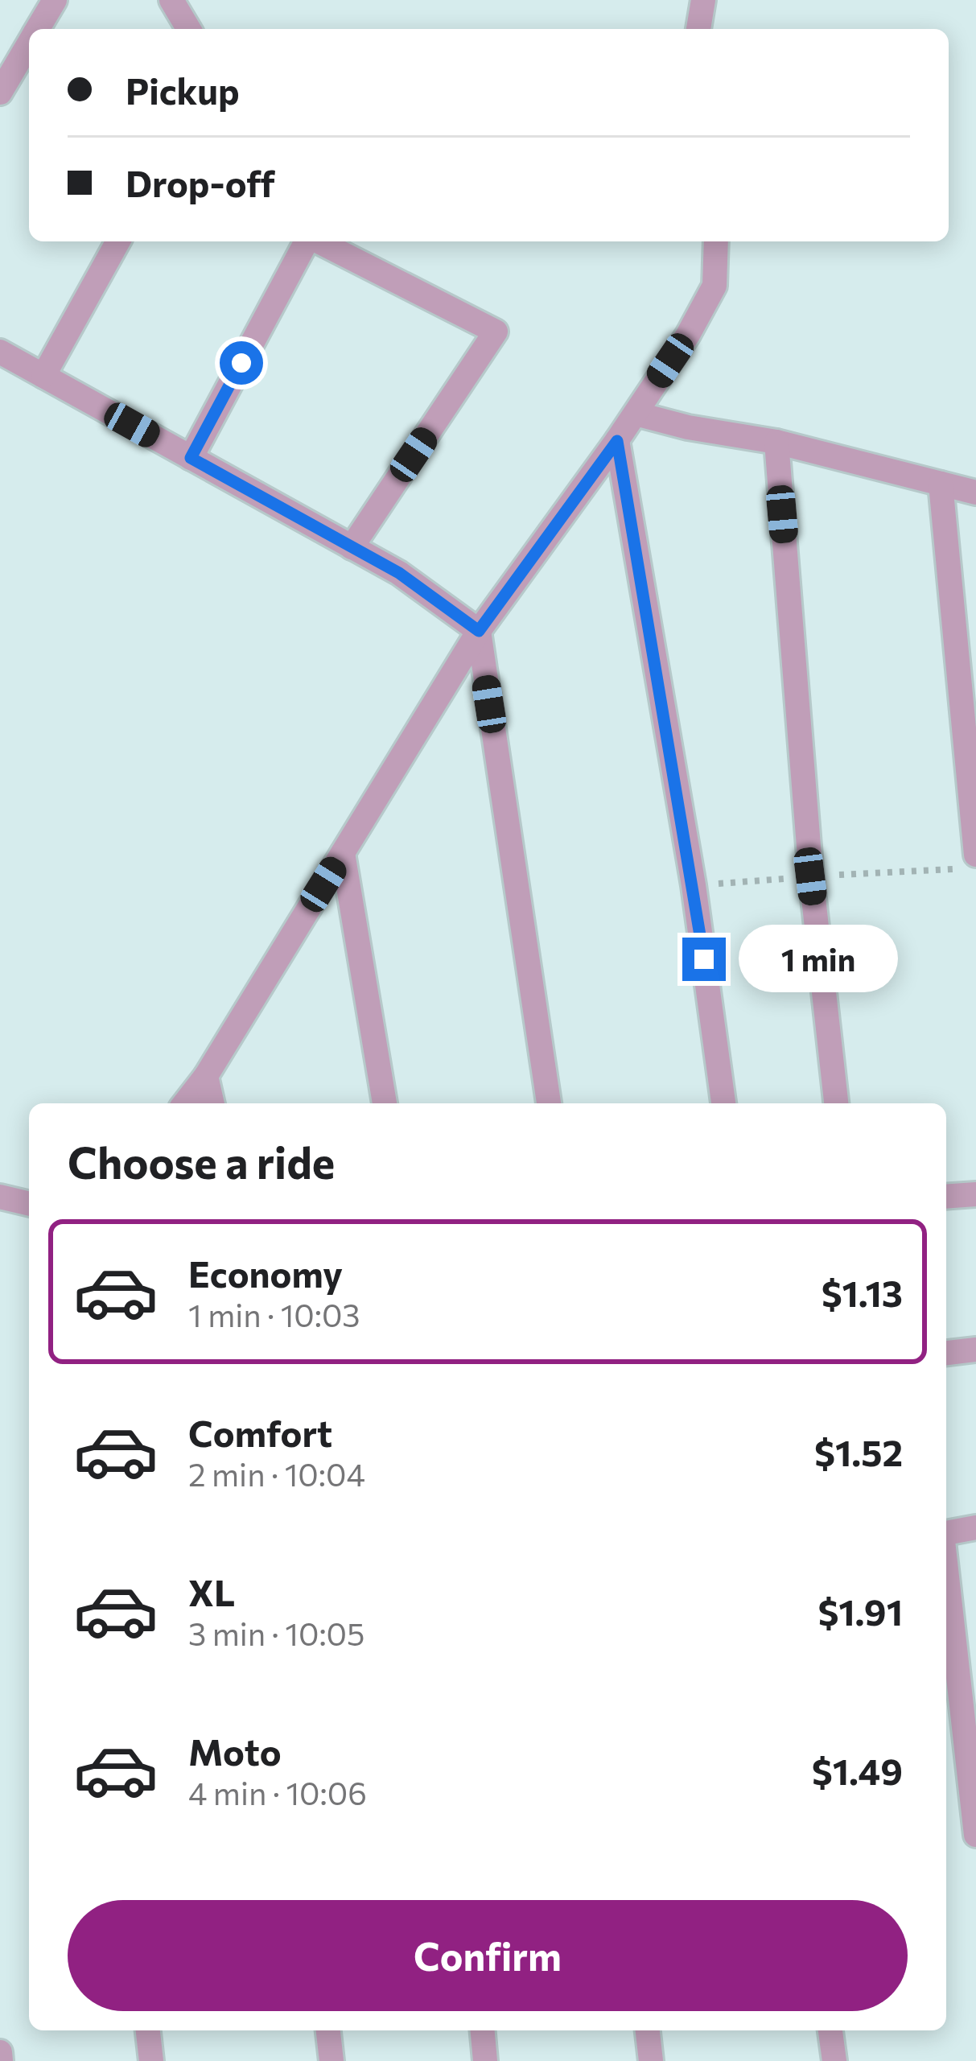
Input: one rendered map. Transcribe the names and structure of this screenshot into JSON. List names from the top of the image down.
{
  "page": {
    "banner": ["Pickup", "Drop-off"],
    "bubble": "1 min",
    "heading": "Choose a ride",
    "list": [
      {
        "name": "Economy",
        "note": "1 min · 10:03",
        "value": "$1.13"
      },
      {
        "name": "Comfort",
        "note": "2 min · 10:04",
        "value": "$1.52"
      },
      {
        "name": "XL",
        "note": "3 min · 10:05",
        "value": "$1.91"
      },
      {
        "name": "Moto",
        "note": "4 min · 10:06",
        "value": "$1.49"
      }
    ],
    "buttons": "Confirm"
  }
}
